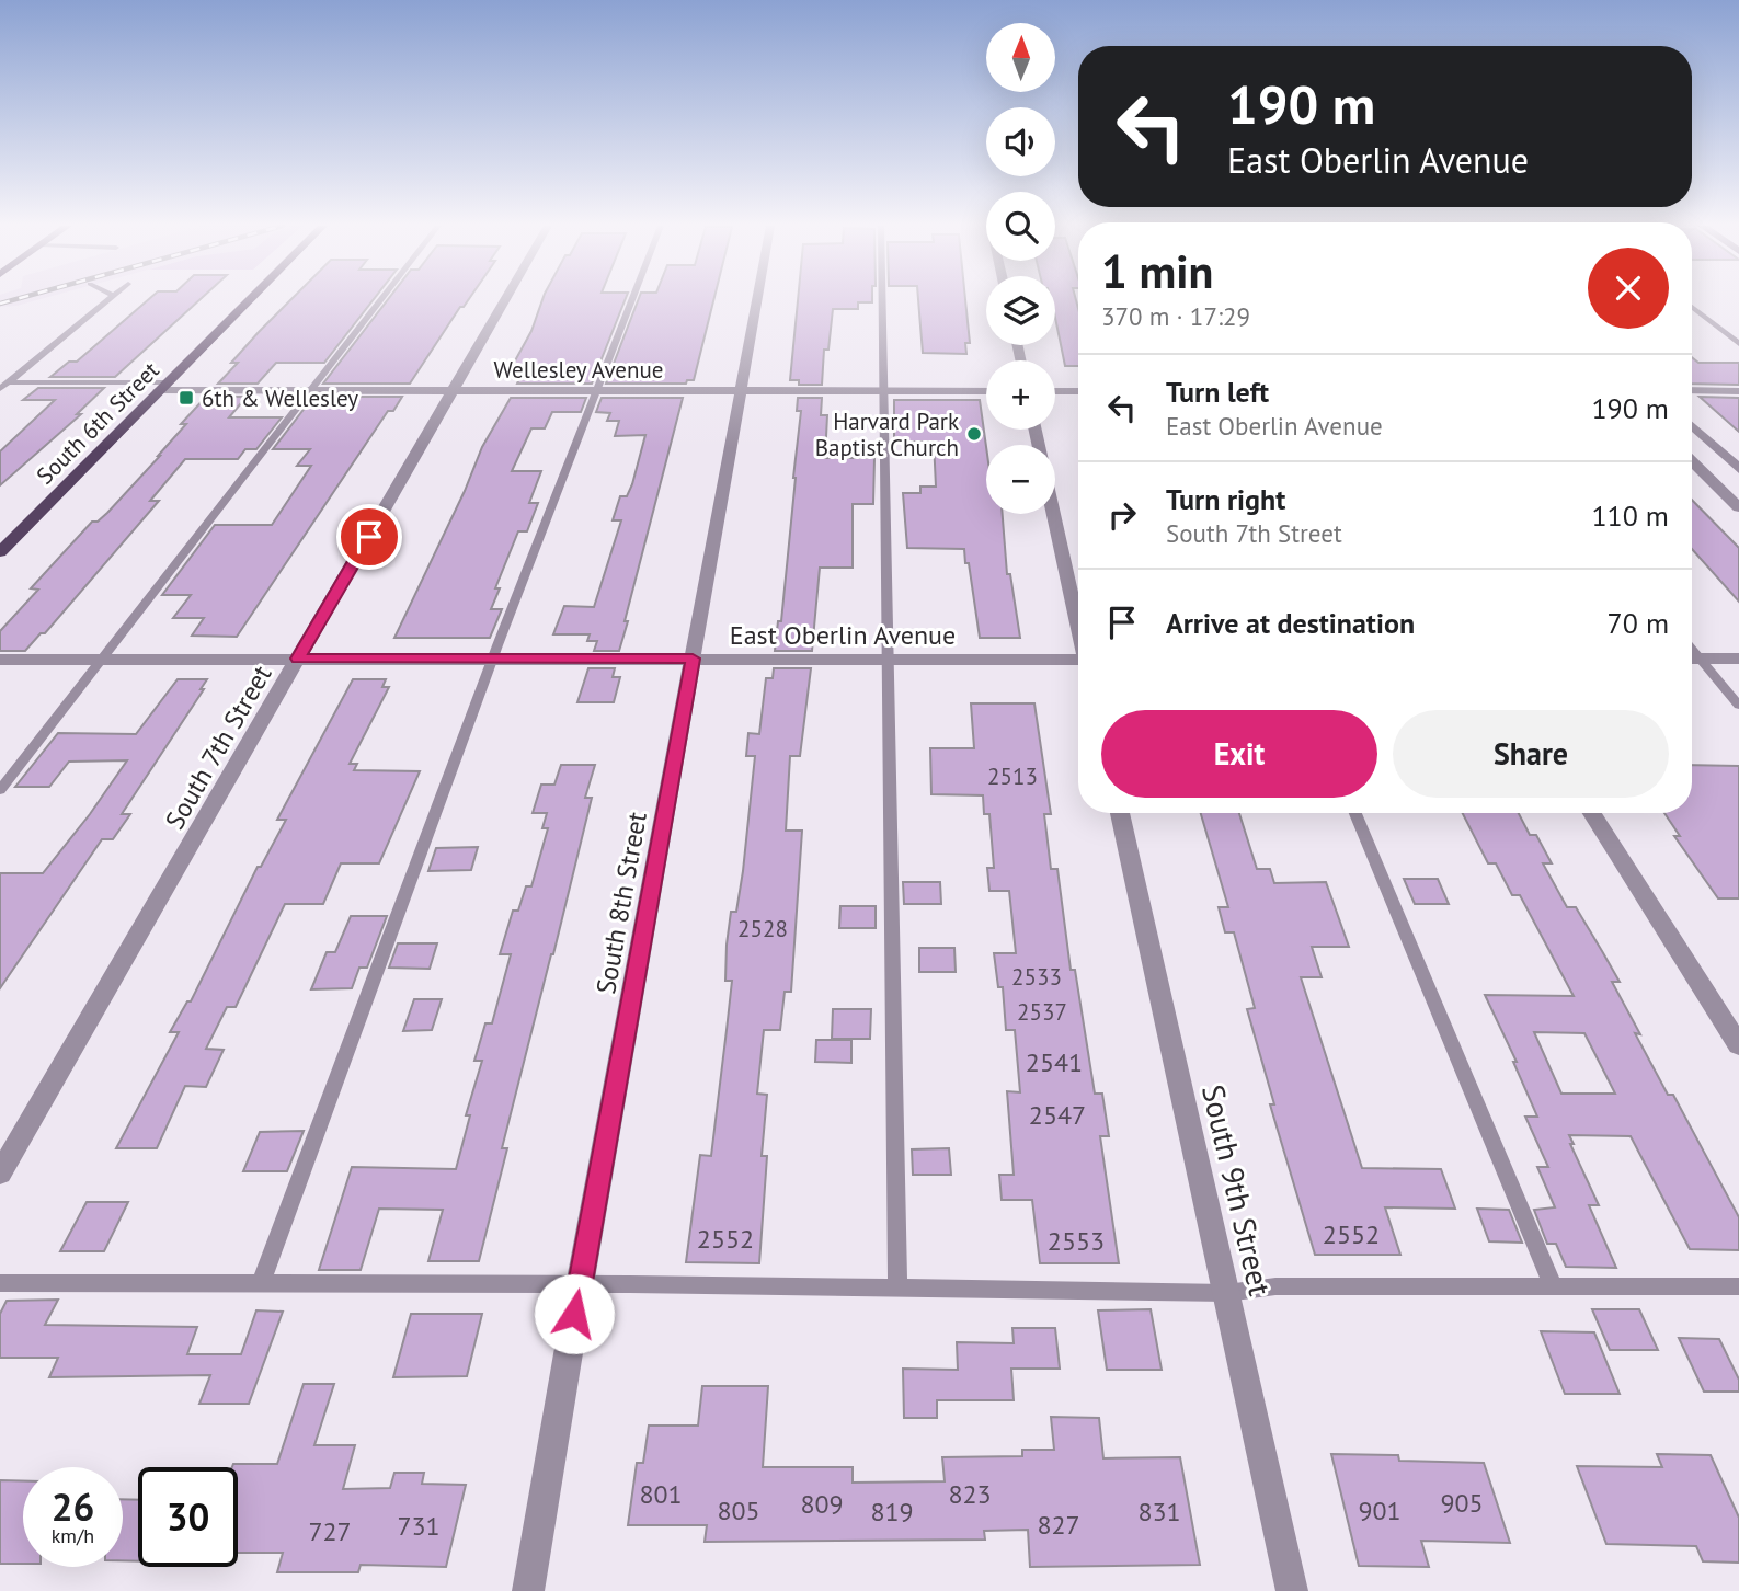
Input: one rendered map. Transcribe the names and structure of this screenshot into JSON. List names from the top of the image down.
{
  "streets": {
    "main road": ["South 6th Street"],
    "street": [
      "Wellesley Avenue",
      "East Oberlin Avenue",
      "South 7th Street",
      "South 8th Street",
      "South 9th Street"
    ]
  },
  "crossings": [
    ["Wellesley Avenue", "South 6th Street"],
    ["Wellesley Avenue", "South 7th Street"],
    ["Wellesley Avenue", "South 8th Street"],
    ["East Oberlin Avenue", "South 7th Street"],
    ["East Oberlin Avenue", "South 8th Street"]
  ],
  "places": {
    "transit": ["6th & Wellesley"],
    "other": ["Harvard Park Baptist Church"]
  },
  "house_numbers": [
    "2513",
    "2528",
    "2533",
    "2537",
    "2541",
    "2547",
    "2552",
    "2552",
    "2553",
    "801",
    "823",
    "905",
    "809",
    "805",
    "901",
    "819",
    "831",
    "827",
    "731",
    "727"
  ],
  "north": "top",
  "page": {
    "map_buttons": ["+", "−"],
    "turn": ["190 m", "East Oberlin Avenue"],
    "heading": ["1 min", "370 m · 17:29"],
    "list": [
      {
        "name": "Turn left",
        "note": "East Oberlin Avenue",
        "value": "190 m"
      },
      {
        "name": "Turn right",
        "note": "South 7th Street",
        "value": "110 m"
      },
      {
        "name": "Arrive at destination",
        "value": "70 m"
      }
    ],
    "buttons": ["Exit", "Share"],
    "speed": "26 km/h",
    "limit": "30"
  }
}
